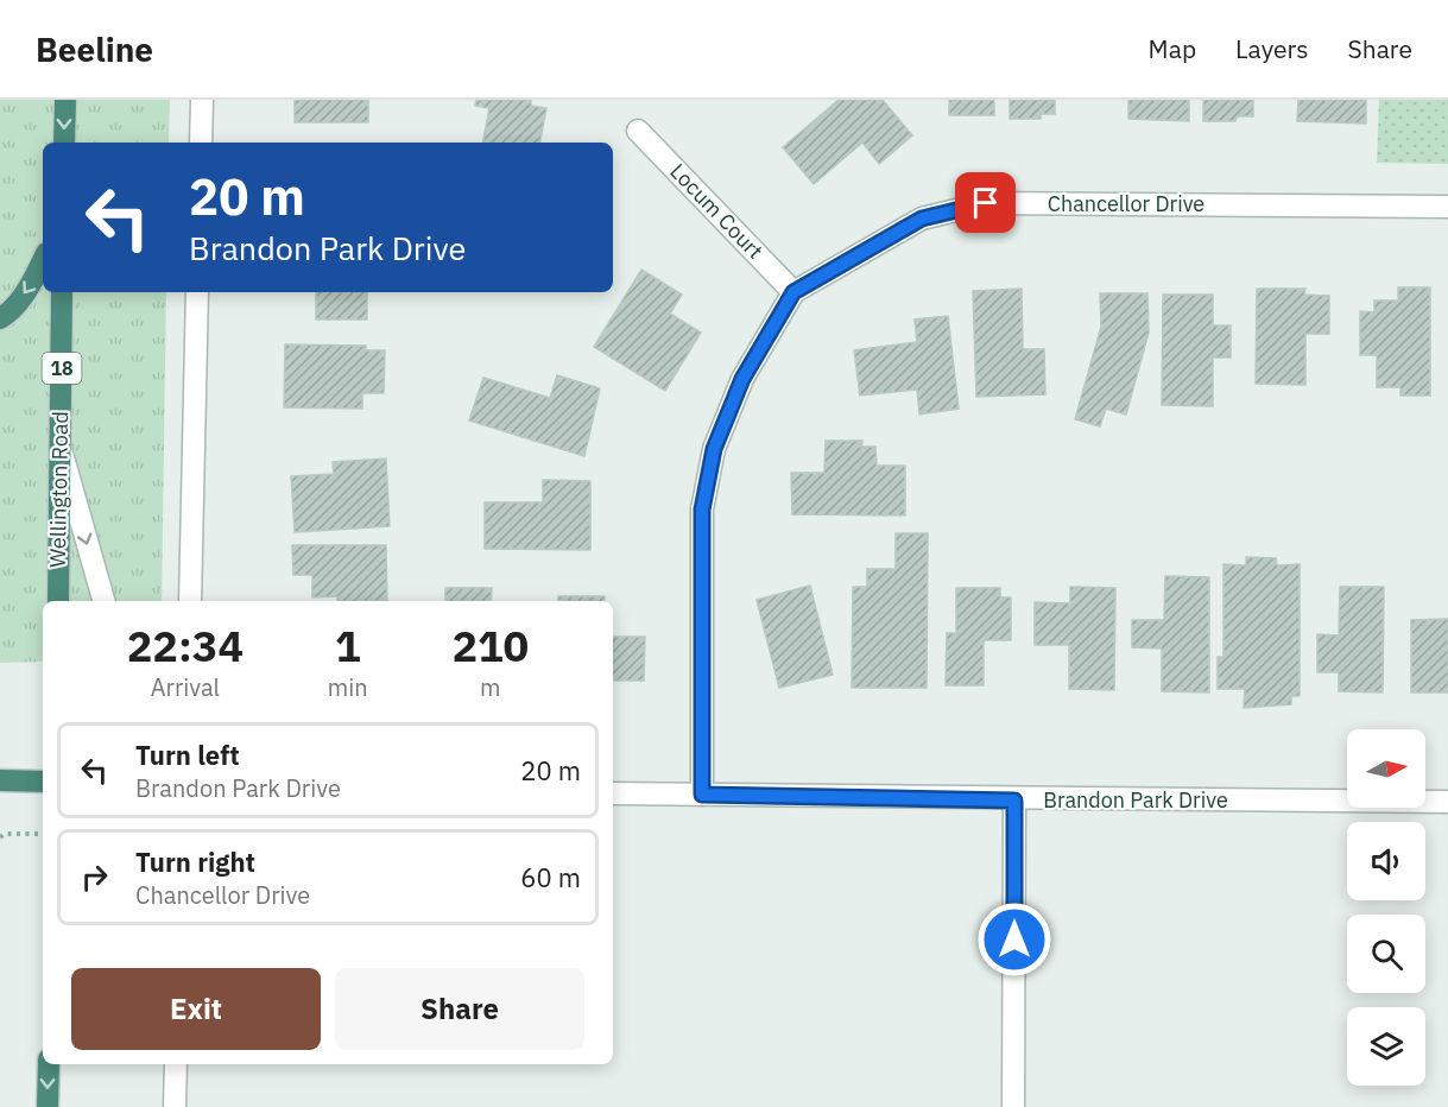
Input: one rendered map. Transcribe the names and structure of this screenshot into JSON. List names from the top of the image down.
{
  "streets": {
    "highway": ["18", "Wellington Road"],
    "street": ["Chancellor Drive", "Locum Court", "Brandon Park Drive"]
  },
  "crossings": [
    ["Chancellor Drive", "Locum Court"],
    ["Chancellor Drive", "Brandon Park Drive"]
  ],
  "north": "right",
  "page": {
    "header": "Beeline",
    "nav": ["Map", "Layers", "Share"],
    "turn": ["20 m", "Brandon Park Drive"],
    "eta": [
      "22:34",
      "Arrival",
      "1",
      "min",
      "210",
      "m"
    ],
    "list": [
      {
        "name": "Turn left",
        "note": "Brandon Park Drive",
        "value": "20 m"
      },
      {
        "name": "Turn right",
        "note": "Chancellor Drive",
        "value": "60 m"
      }
    ],
    "buttons": ["Exit", "Share"]
  }
}
